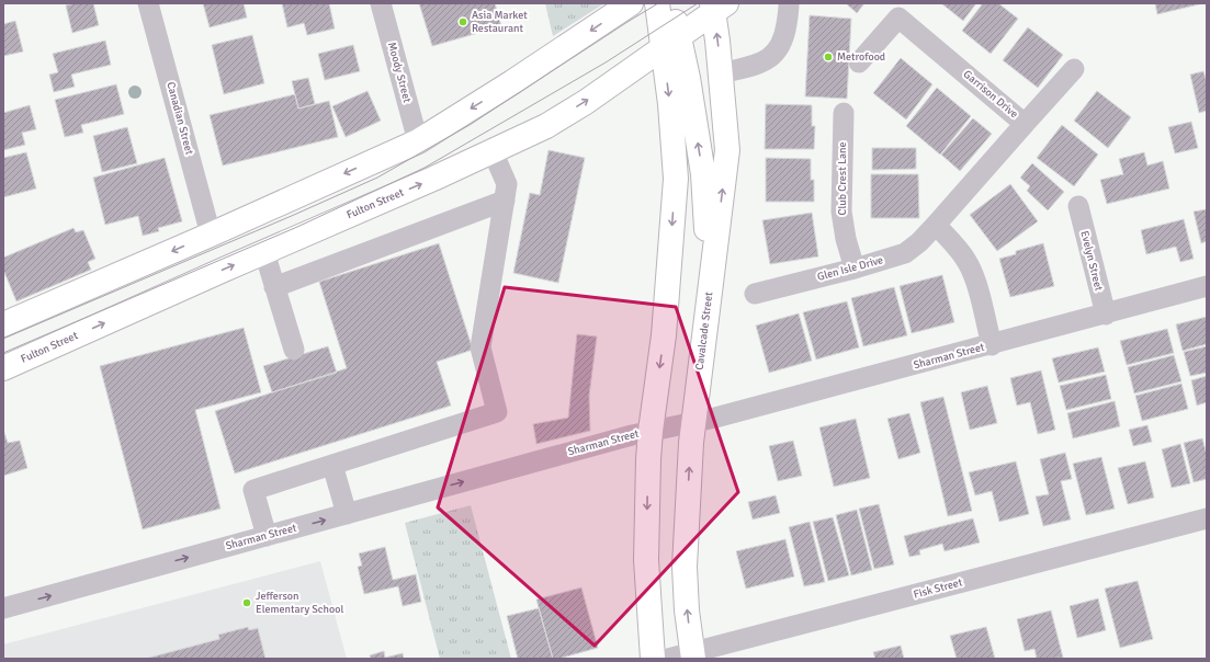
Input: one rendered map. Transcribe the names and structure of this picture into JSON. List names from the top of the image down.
{
  "streets": {
    "main road": ["Fulton Street", "Cavalcade Street"],
    "street": [
      "Moody Street",
      "Garrison Drive",
      "Canadian Street",
      "Club Crest Lane",
      "Evelyn Street",
      "Glen Isle Drive",
      "Sharman Street",
      "Fisk Street"
    ]
  },
  "crossings": [
    ["Garrison Drive", "Glen Isle Drive"],
    ["Club Crest Lane", "Glen Isle Drive"],
    ["Fulton Street", "Cavalcade Street"],
    ["Evelyn Street", "Sharman Street"],
    ["Cavalcade Street", "Sharman Street"],
    ["Cavalcade Street", "Fisk Street"]
  ],
  "one_way": ["Sharman Street"],
  "places": ["Asia Market Restaurant", "Metrofood", "Jefferson Elementary School"]
}
